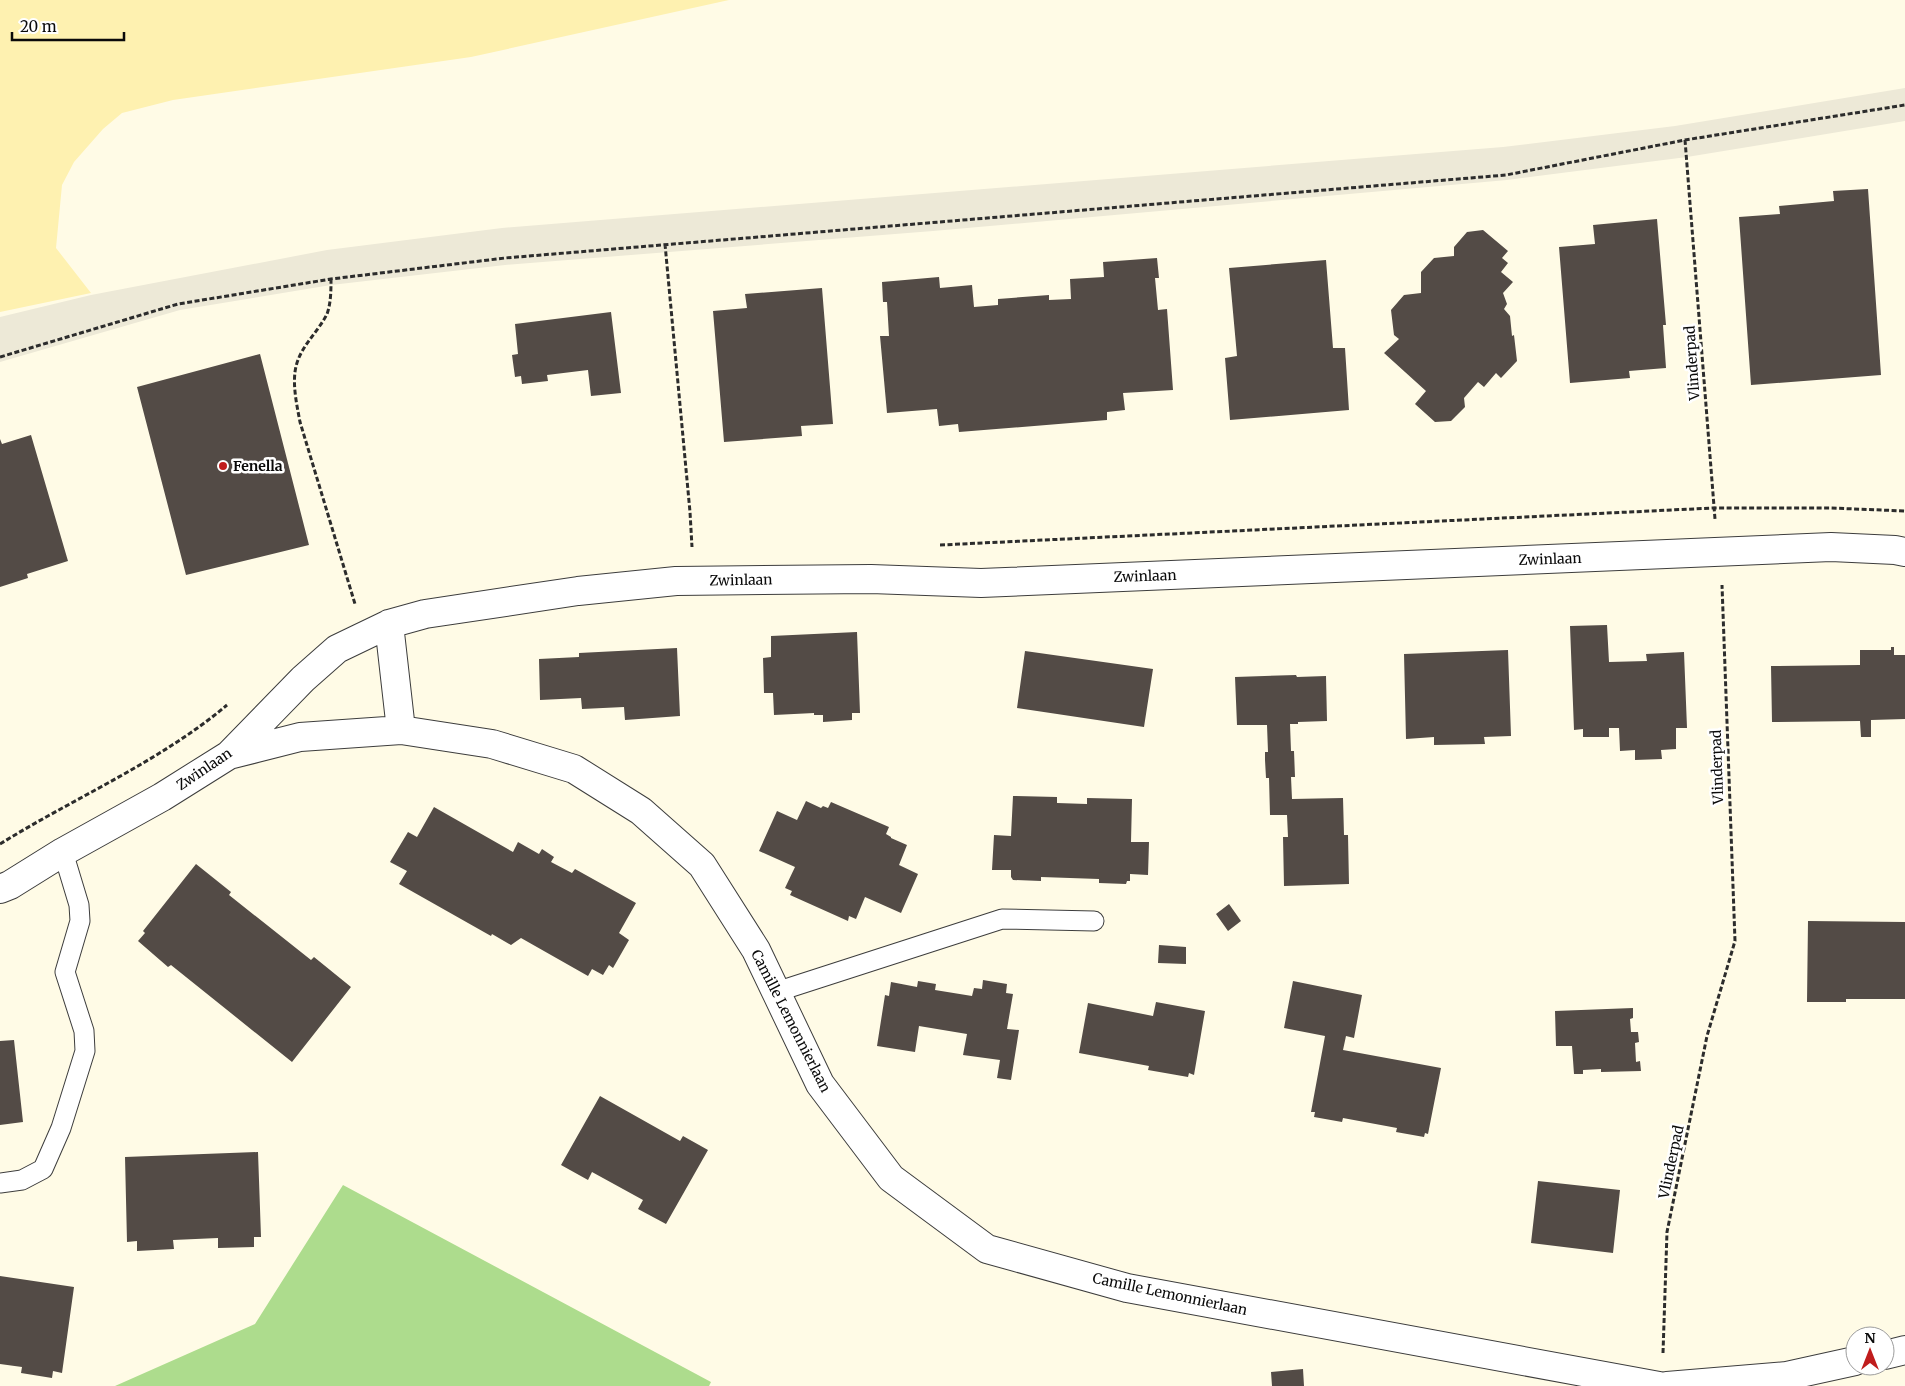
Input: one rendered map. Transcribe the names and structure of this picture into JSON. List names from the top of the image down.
{
  "streets": {
    "street": ["Zwinlaan", "Camille Lemonnierlaan"],
    "path": ["Vlinderpad"]
  },
  "crossings": [
    ["Vlinderpad", "Zwinlaan"],
    ["Zwinlaan", "Camille Lemonnierlaan"]
  ],
  "places": ["Fenella"],
  "scale_bar": "20 m",
  "north": "top"
}
